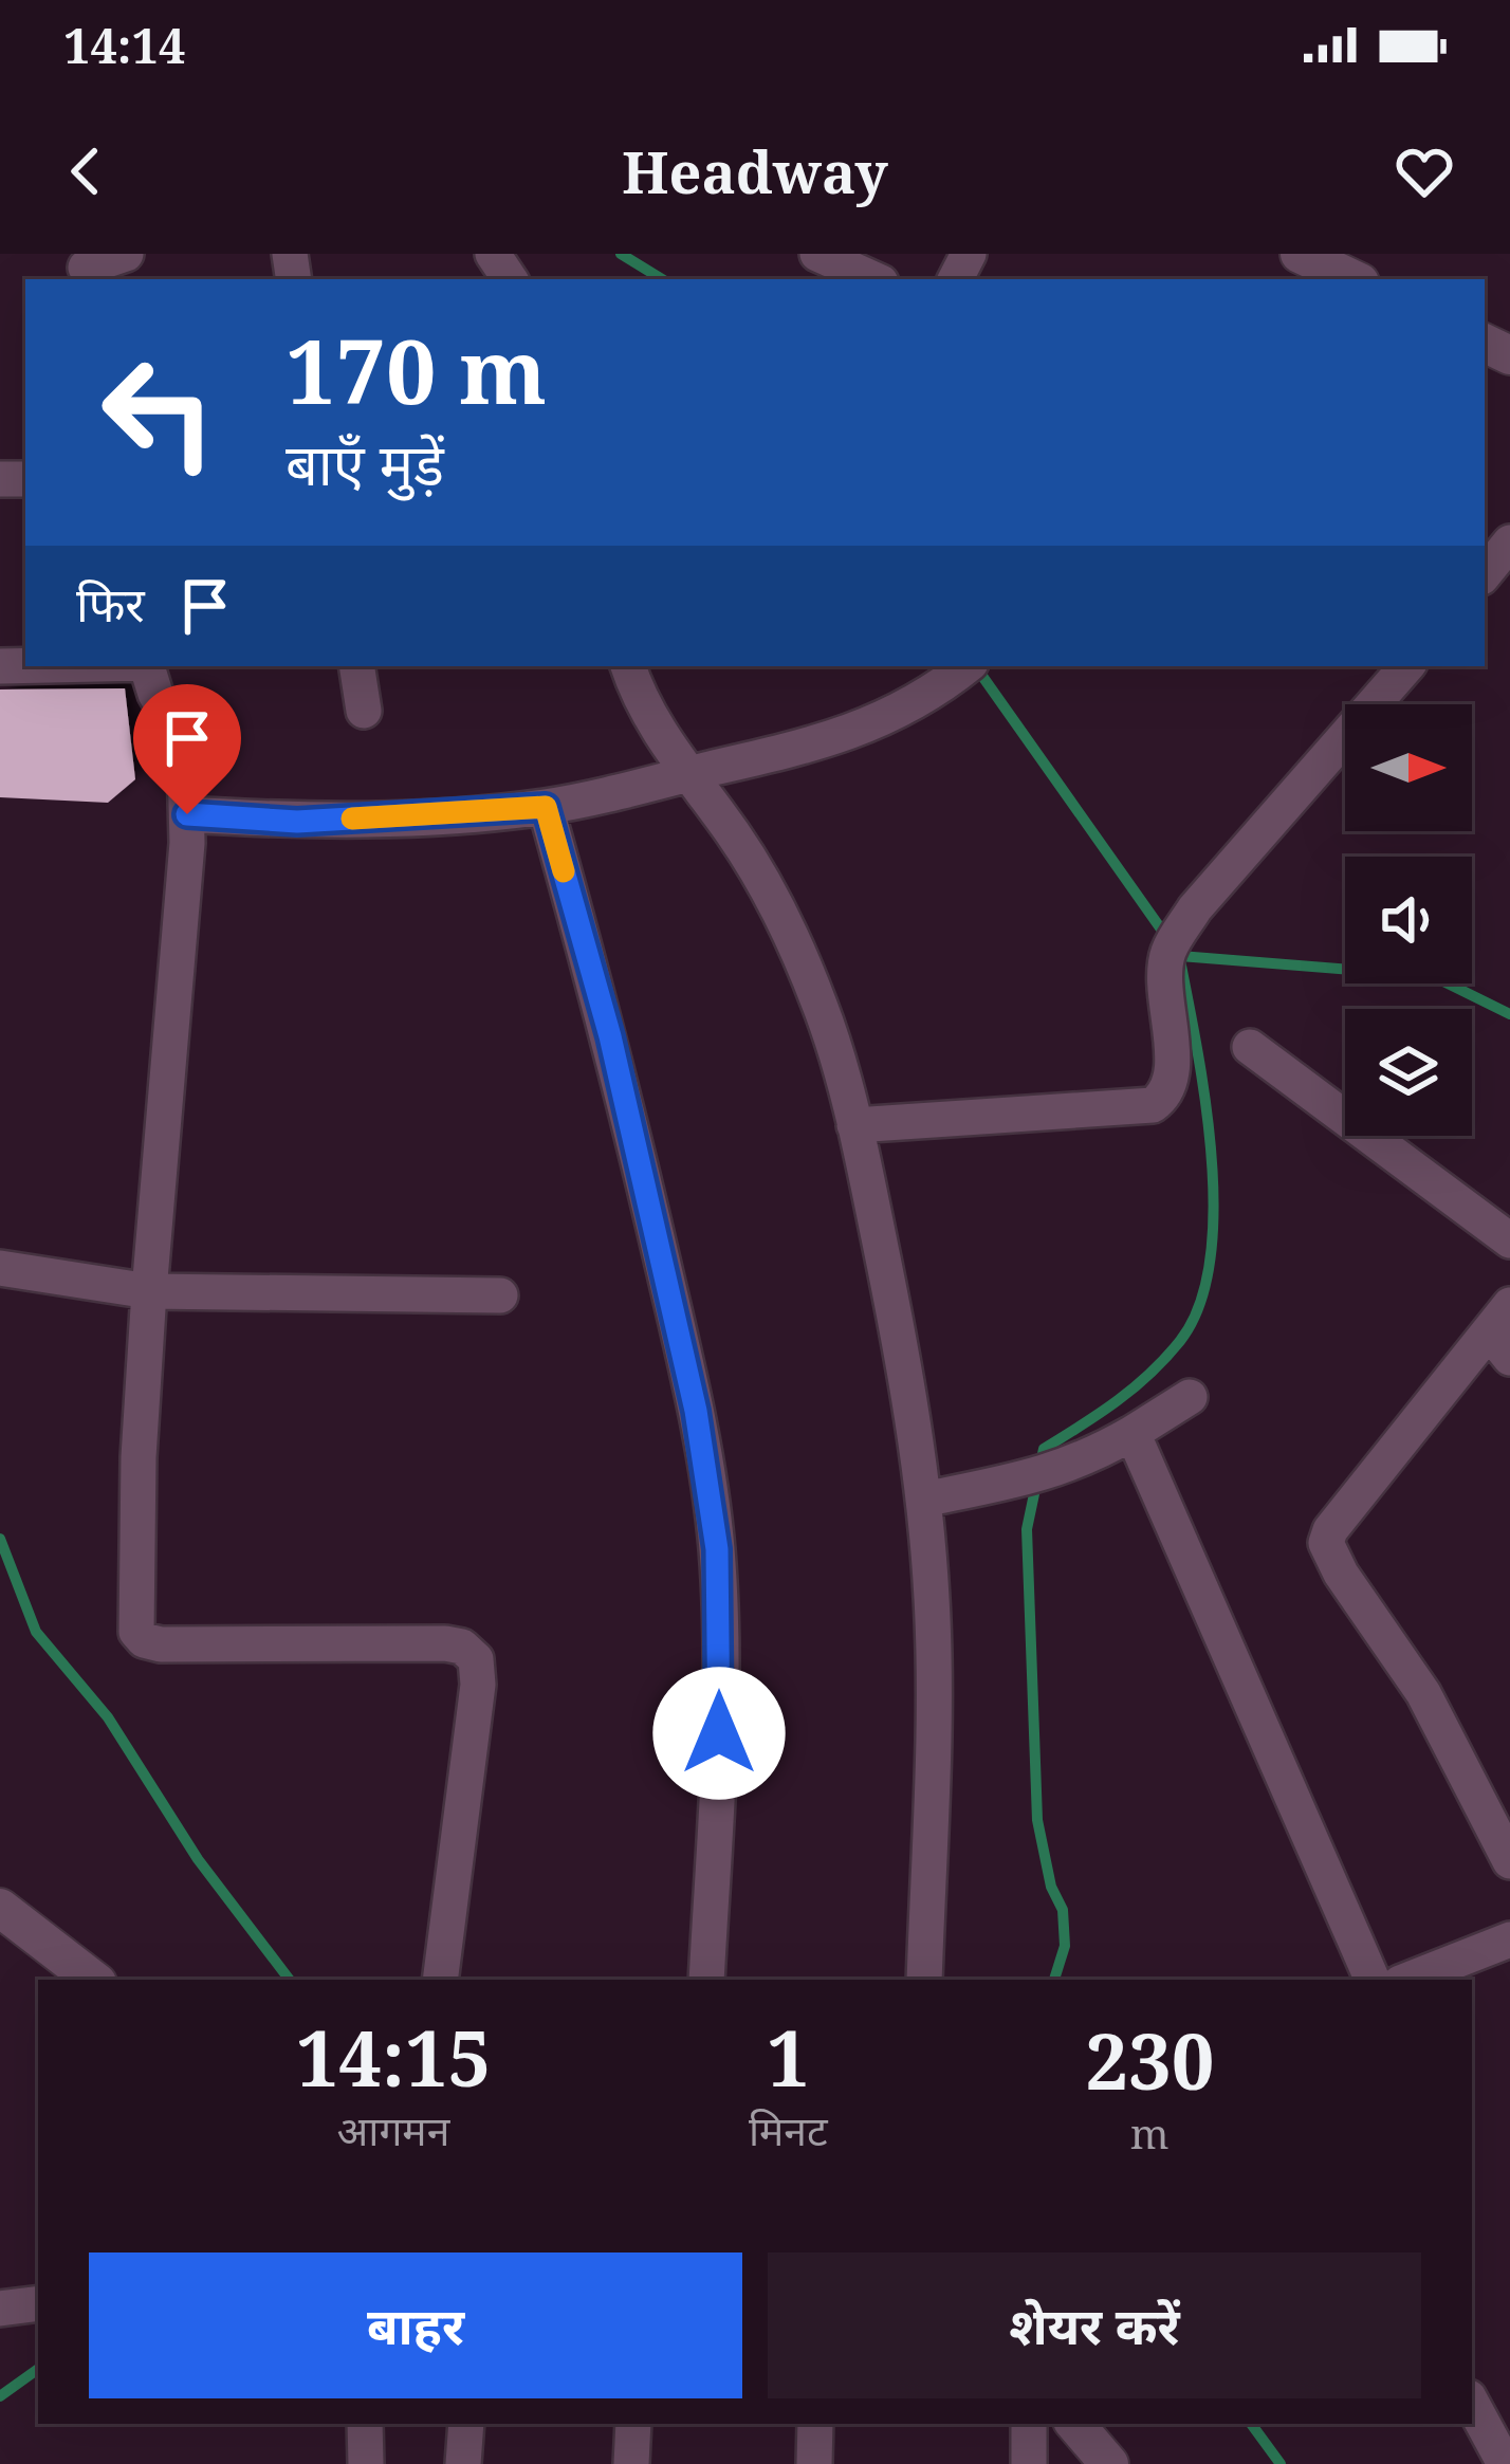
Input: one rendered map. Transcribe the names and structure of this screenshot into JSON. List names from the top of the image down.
{
  "north": "right",
  "page": {
    "status": "14:14",
    "header": "Headway",
    "turn": ["170 m", "बाएँ मुड़ें"],
    "then": "फिर",
    "eta": [
      "14:15",
      "आगमन",
      "1",
      "मिनट",
      "230",
      "m"
    ],
    "buttons": ["बाहर", "शेयर करें"]
  }
}
